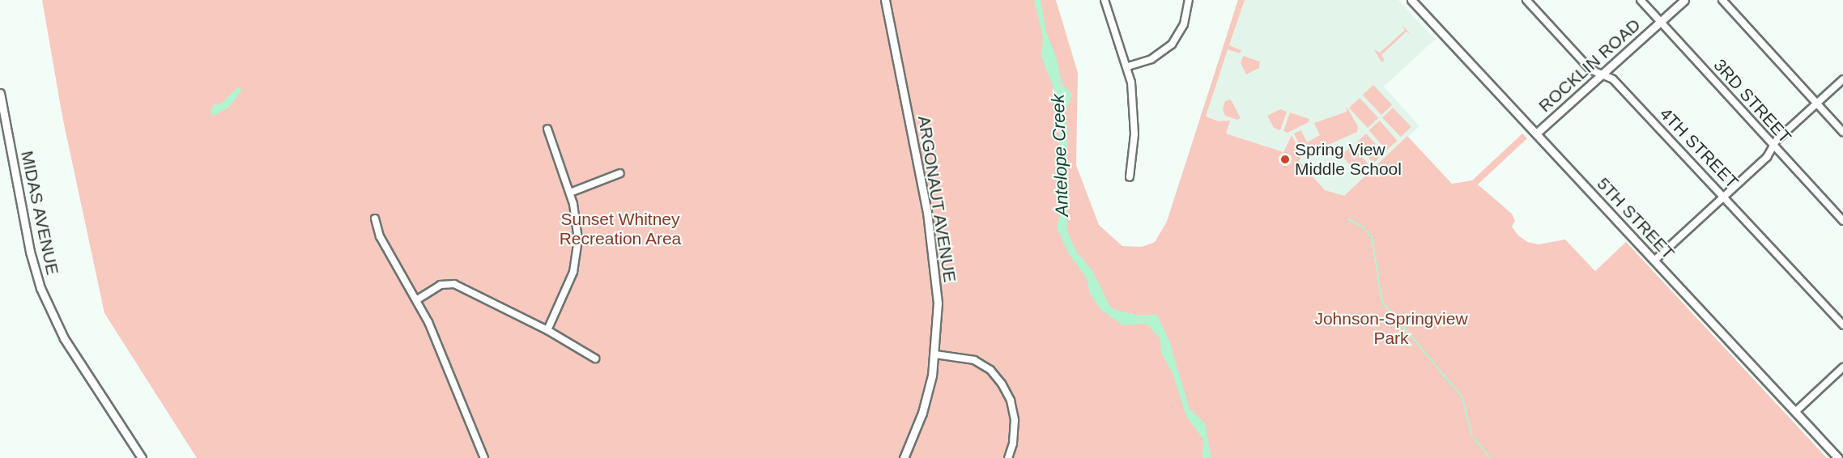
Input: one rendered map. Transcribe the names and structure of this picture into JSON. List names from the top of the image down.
{
  "streets": {
    "street": [
      "ROCKLIN ROAD",
      "3RD STREET",
      "4TH STREET",
      "ARGONAUT AVENUE",
      "MIDAS AVENUE",
      "5TH STREET"
    ]
  },
  "crossings": [
    ["ROCKLIN ROAD", "3RD STREET"],
    ["ROCKLIN ROAD", "4TH STREET"],
    ["ROCKLIN ROAD", "5TH STREET"]
  ],
  "water": ["Antelope Creek"],
  "parks": ["Sunset Whitney Recreation Area", "Johnson-Springview Park"],
  "places": ["Spring View Middle School"]
}
